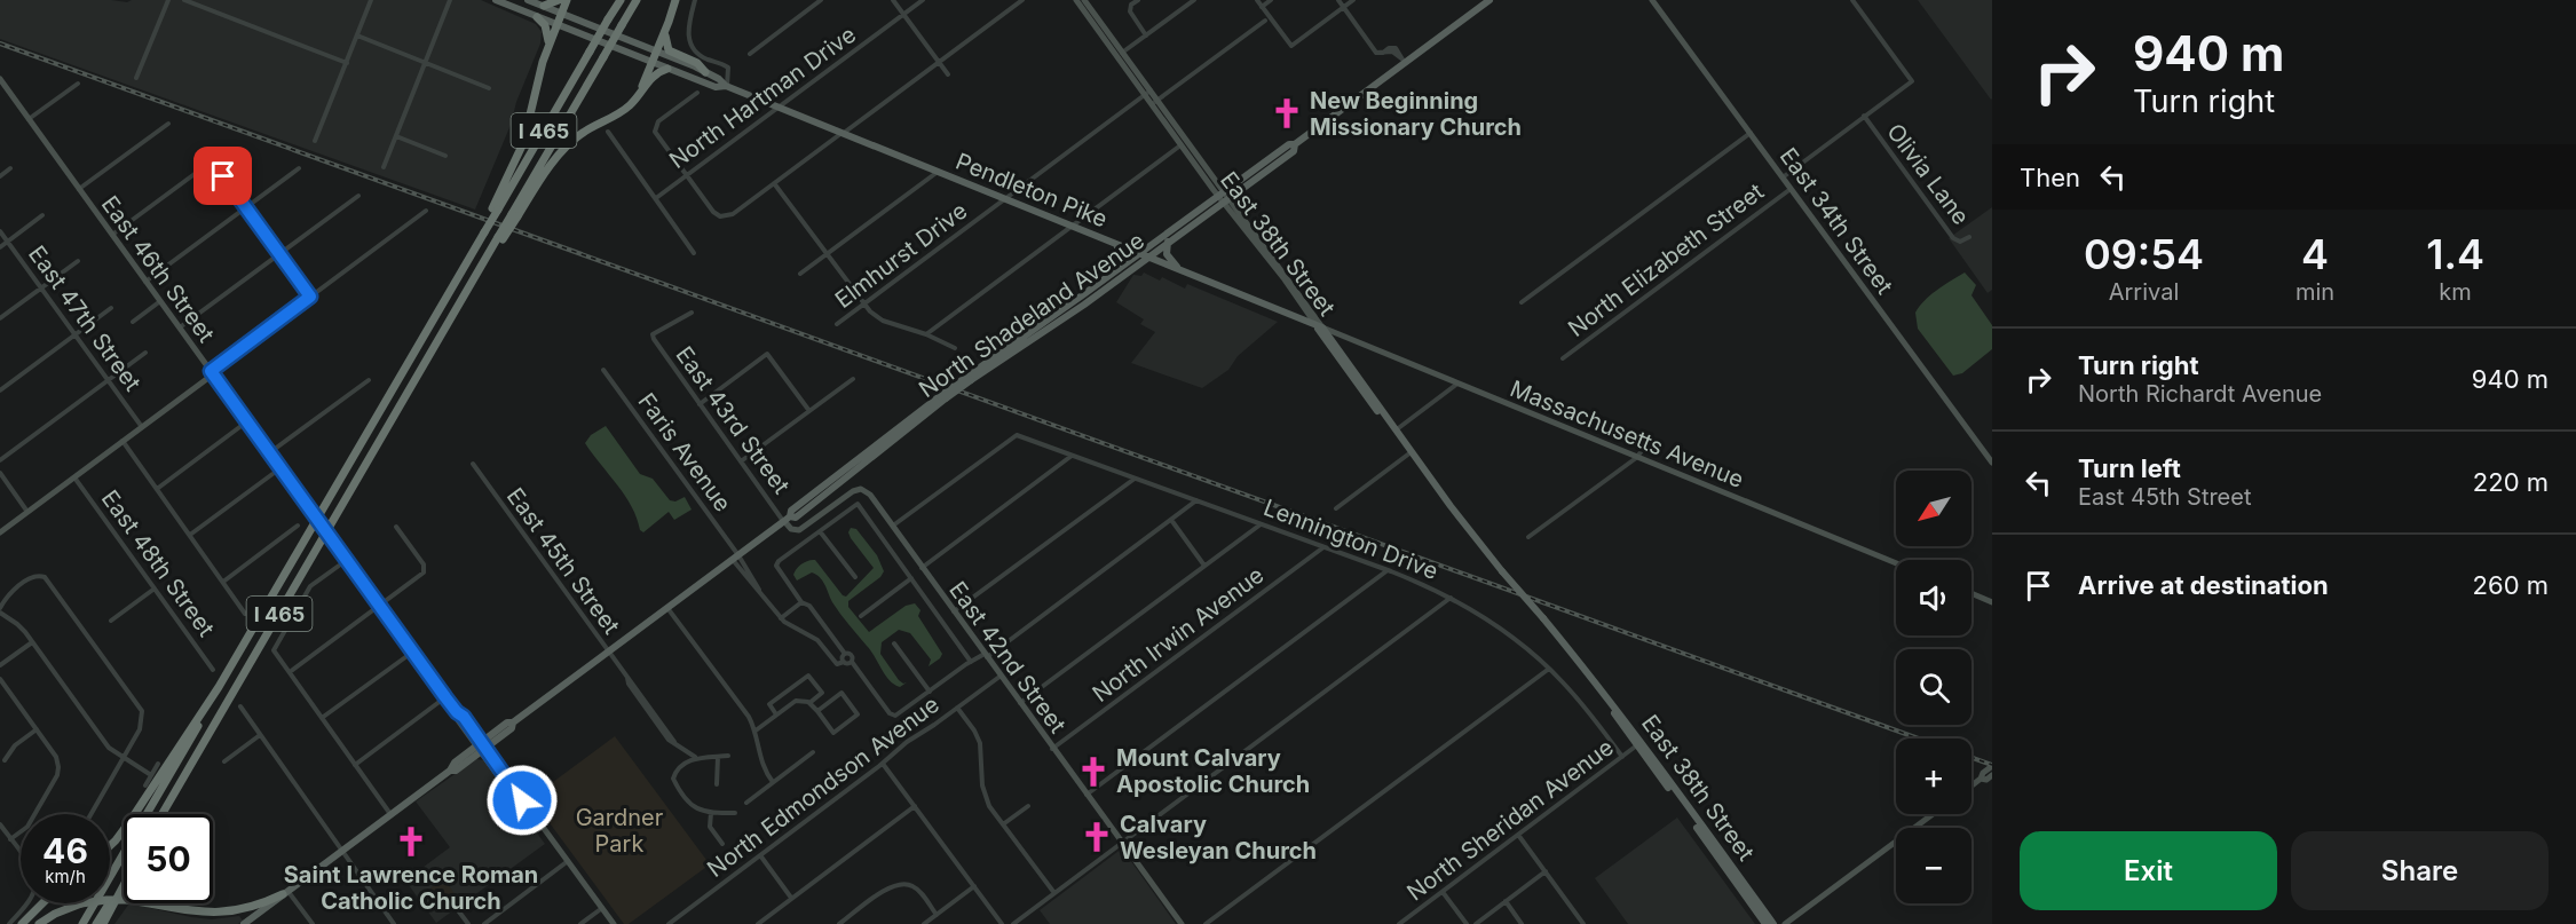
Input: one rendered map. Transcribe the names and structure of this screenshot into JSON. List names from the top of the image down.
{
  "streets": {
    "highway": ["I 465"],
    "main road": [
      "Pendleton Pike",
      "East 34th Street",
      "East 38th Street",
      "East 46th Street",
      "North Shadeland Avenue",
      "Massachusetts Avenue",
      "East 42nd Street"
    ],
    "street": [
      "North Hartman Drive",
      "Olivia Lane",
      "Elmhurst Drive",
      "North Elizabeth Street",
      "East 47th Street",
      "East 43rd Street",
      "Faris Avenue",
      "Lennington Drive",
      "East 45th Street",
      "East 48th Street",
      "North Irwin Avenue",
      "North Edmondson Avenue",
      "North Sheridan Avenue"
    ]
  },
  "crossings": [
    ["North Hartman Drive", "Pendleton Pike"],
    ["Olivia Lane", "North Elizabeth Street"],
    ["Pendleton Pike", "East 38th Street"],
    ["Pendleton Pike", "Elmhurst Drive"],
    ["Pendleton Pike", "North Shadeland Avenue"],
    ["Pendleton Pike", "Massachusetts Avenue"],
    ["East 34th Street", "North Elizabeth Street"],
    ["East 38th Street", "Elmhurst Drive"],
    ["East 38th Street", "North Shadeland Avenue"],
    ["East 38th Street", "Massachusetts Avenue"],
    ["East 38th Street", "North Sheridan Avenue"],
    ["East 46th Street", "North Shadeland Avenue"],
    ["North Shadeland Avenue", "East 43rd Street"],
    ["North Shadeland Avenue", "Faris Avenue"],
    ["North Shadeland Avenue", "East 45th Street"],
    ["North Shadeland Avenue", "East 42nd Street"],
    ["East 43rd Street", "East 42nd Street"],
    ["Lennington Drive", "North Irwin Avenue"],
    ["Lennington Drive", "East 42nd Street"],
    ["Lennington Drive", "North Sheridan Avenue"],
    ["North Irwin Avenue", "East 42nd Street"],
    ["East 42nd Street", "North Edmondson Avenue"]
  ],
  "parks": ["Gardner Park"],
  "places": {
    "church": [
      "New Beginning Missionary Church",
      "Mount Calvary Apostolic Church",
      "Calvary Wesleyan Church",
      "Saint Lawrence Roman Catholic Church"
    ]
  },
  "north": "bottom left",
  "page": {
    "turn": ["940 m", "Turn right"],
    "then": "Then",
    "eta": [
      "09:54",
      "Arrival",
      "4",
      "min",
      "1.4",
      "km"
    ],
    "list": [
      {
        "name": "Turn right",
        "note": "North Richardt Avenue",
        "value": "940 m"
      },
      {
        "name": "Turn left",
        "note": "East 45th Street",
        "value": "220 m"
      },
      {
        "name": "Arrive at destination",
        "value": "260 m"
      }
    ],
    "map_buttons": ["+", "−"],
    "speed": "46 km/h",
    "limit": "50",
    "buttons": ["Exit", "Share"]
  }
}
